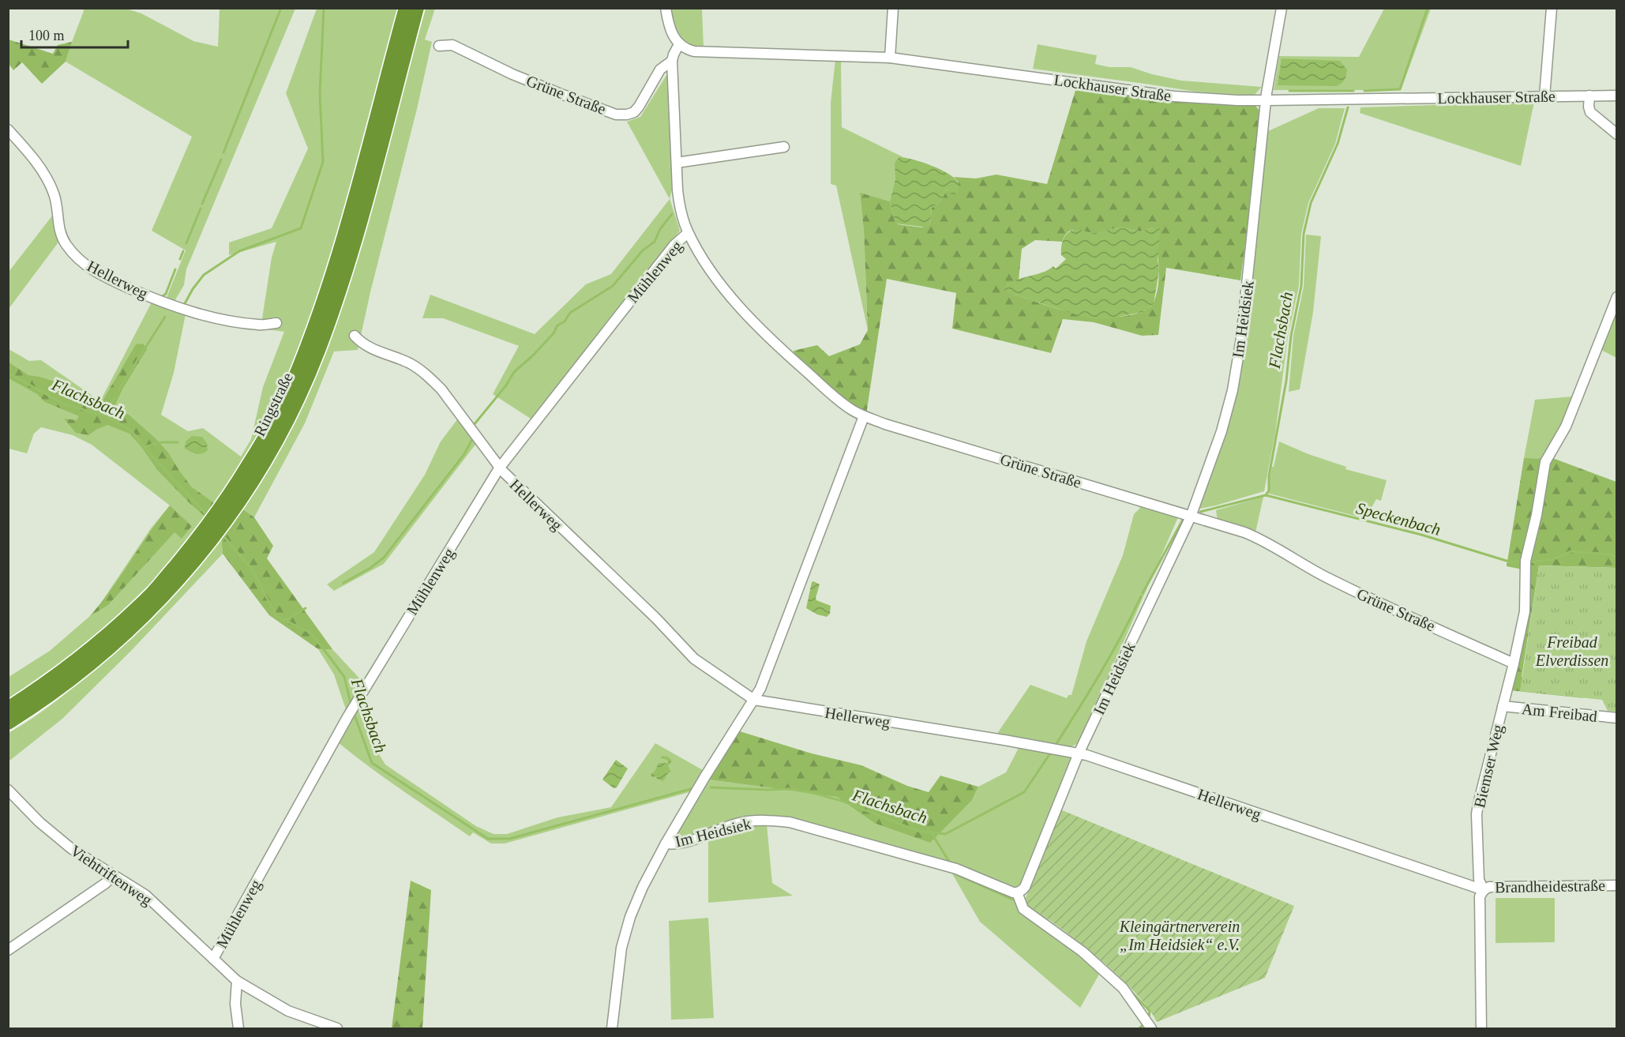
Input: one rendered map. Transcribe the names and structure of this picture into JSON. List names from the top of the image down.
{
  "streets": {
    "highway": ["Ringstraße"],
    "street": [
      "Lockhauser Straße",
      "Grüne Straße",
      "Mühlenweg",
      "Hellerweg",
      "Im Heidsiek",
      "Am Freibad",
      "Biemser Weg",
      "Viehtriftenweg",
      "Brandheidestraße"
    ]
  },
  "crossings": [
    ["Lockhauser Straße", "Grüne Straße"],
    ["Lockhauser Straße", "Im Heidsiek"],
    ["Grüne Straße", "Mühlenweg"],
    ["Grüne Straße", "Im Heidsiek"],
    ["Grüne Straße", "Biemser Weg"],
    ["Mühlenweg", "Hellerweg"],
    ["Mühlenweg", "Viehtriftenweg"],
    ["Hellerweg", "Im Heidsiek"],
    ["Hellerweg", "Biemser Weg"],
    ["Hellerweg", "Brandheidestraße"],
    ["Am Freibad", "Biemser Weg"],
    ["Biemser Weg", "Brandheidestraße"]
  ],
  "water": ["Flachsbach", "Speckenbach"],
  "parks": ["Freibad Elverdissen", "Kleingärtnerverein „Im Heidsiek“ e.V."],
  "scale_bar": "100 m"
}
